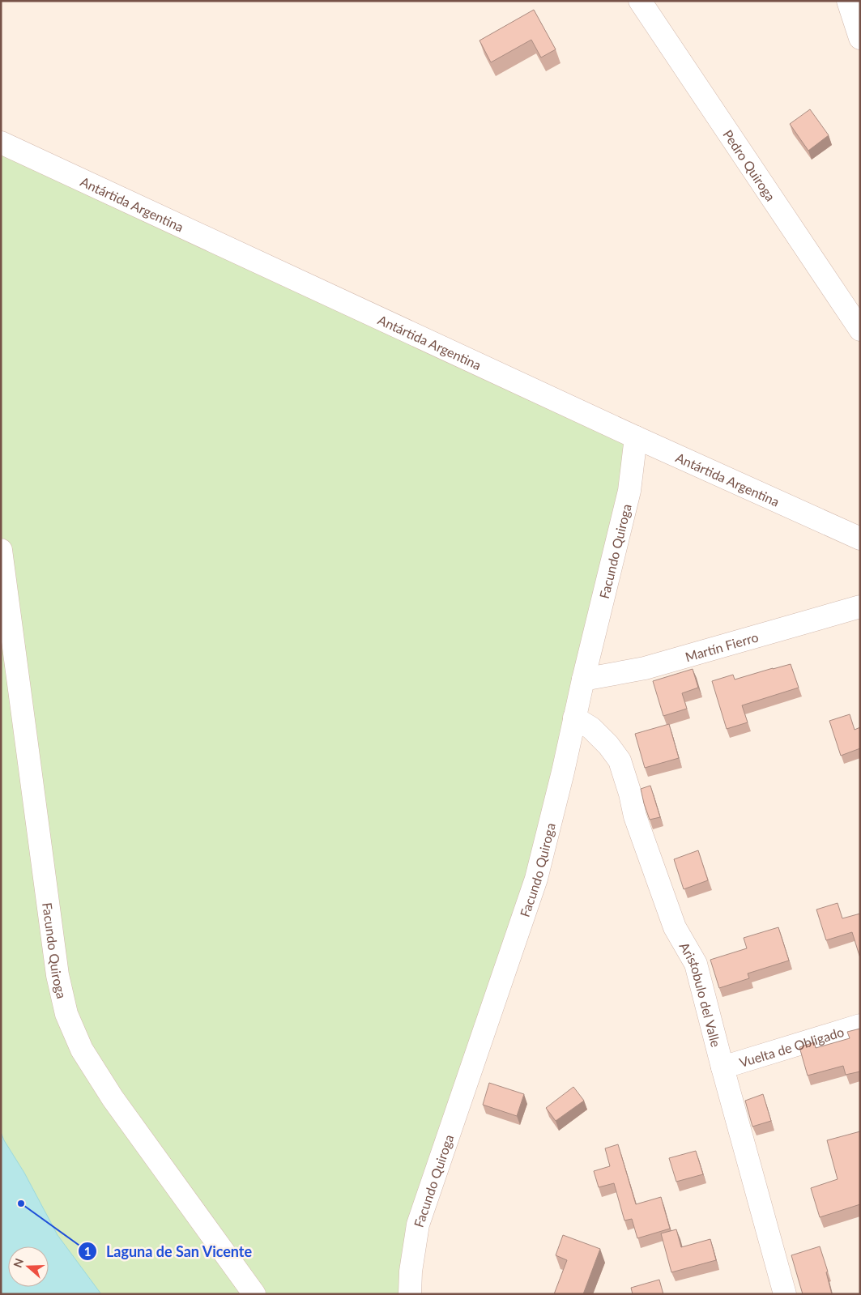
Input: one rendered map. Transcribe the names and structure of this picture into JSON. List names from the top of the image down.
{
  "streets": {
    "street": [
      "Pedro Quiroga",
      "Antártida Argentina",
      "Facundo Quiroga",
      "Martín Fierro",
      "Aristobulo del Valle",
      "Vuelta de Obligado"
    ]
  },
  "crossings": [
    ["Antártida Argentina", "Facundo Quiroga"],
    ["Facundo Quiroga", "Martín Fierro"],
    ["Facundo Quiroga", "Aristobulo del Valle"],
    ["Aristobulo del Valle", "Vuelta de Obligado"]
  ],
  "places": ["Laguna de San Vicente"],
  "north": "left"
}
